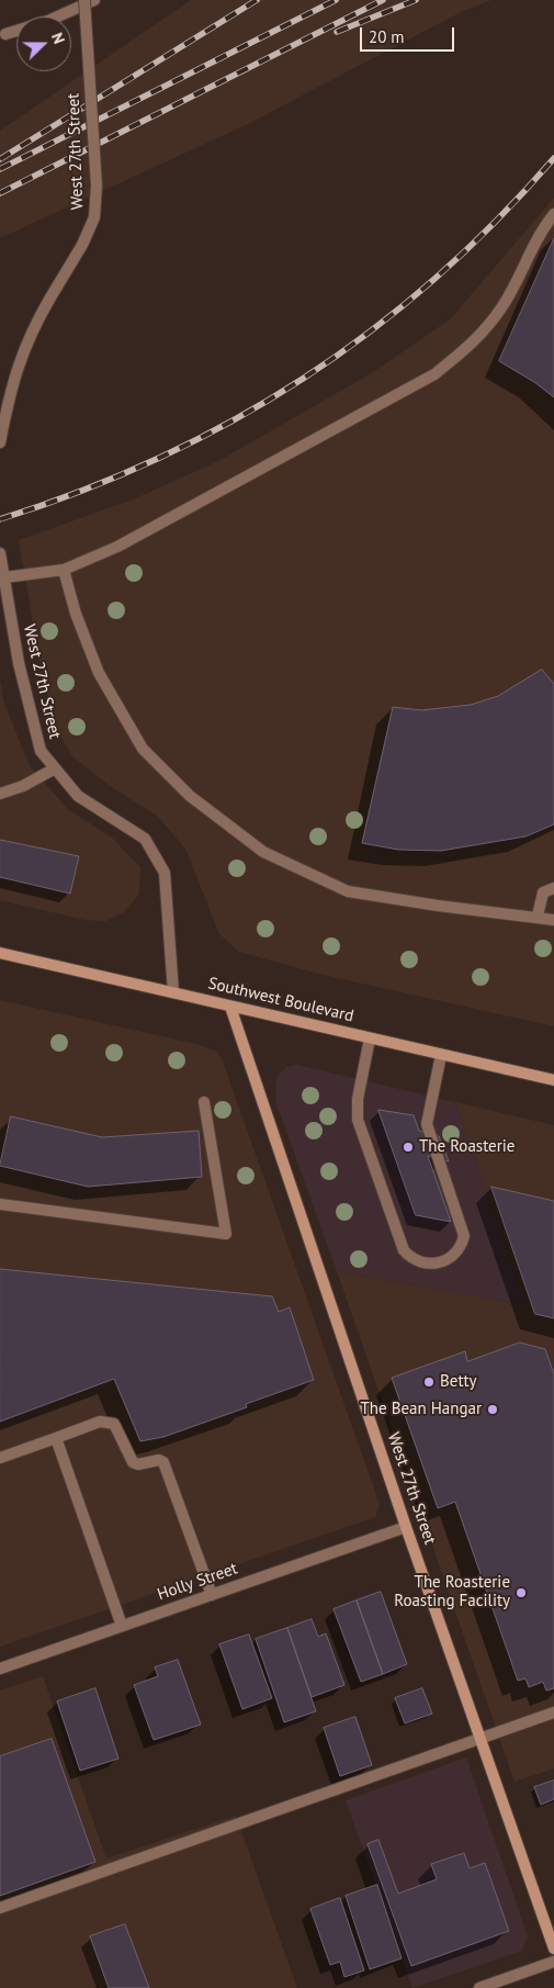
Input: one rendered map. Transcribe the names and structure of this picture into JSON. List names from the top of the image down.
{
  "streets": {
    "street": ["West 27th Street", "Southwest Boulevard", "Holly Street"]
  },
  "crossings": [
    ["West 27th Street", "Southwest Boulevard"],
    ["West 27th Street", "Holly Street"]
  ],
  "places": [
    "The Roasterie",
    "Betty",
    "The Bean Hangar",
    "The Roasterie Roasting Facility"
  ],
  "scale_bar": "20 m",
  "north": "right"
}
